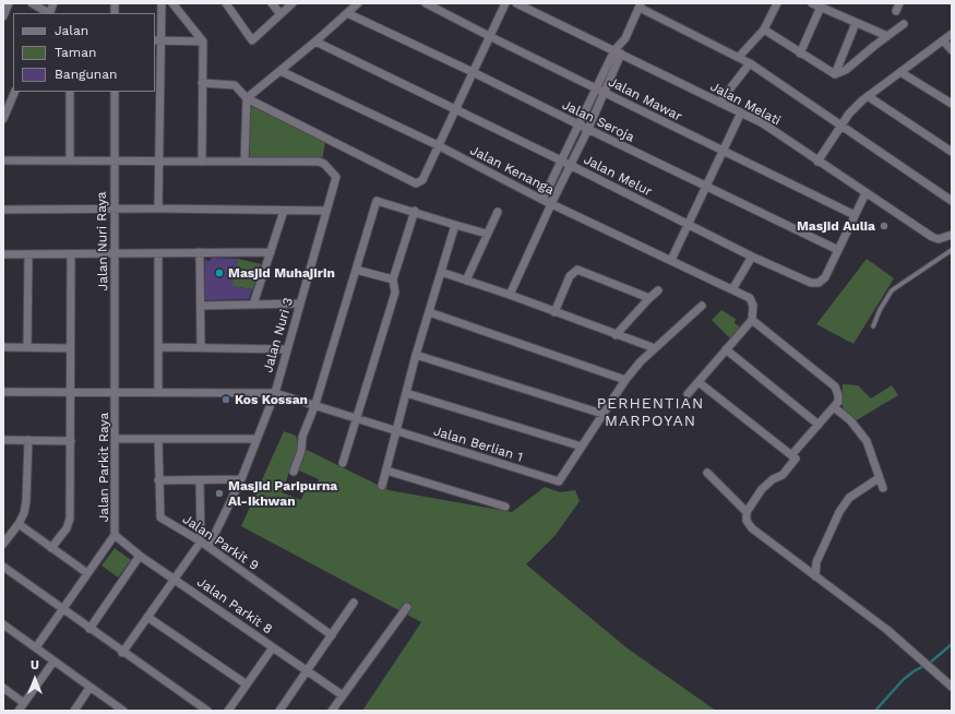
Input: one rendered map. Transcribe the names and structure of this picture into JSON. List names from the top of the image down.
{
  "streets": {
    "street": [
      "Jalan Mawar",
      "Jalan Melati",
      "Jalan Seroja",
      "Jalan Kenanga",
      "Jalan Melur",
      "Jalan Nuri Raya",
      "Jalan Nuri 3",
      "Jalan Berlian 1",
      "Jalan Parkit Raya",
      "Jalan Parkit 9",
      "Jalan Parkit 8"
    ]
  },
  "crossings": [
    ["Jalan Mawar", "Jalan Melur"],
    ["Jalan Melati", "Jalan Melur"],
    ["Jalan Seroja", "Jalan Melur"],
    ["Jalan Nuri Raya", "Jalan Berlian 1"],
    ["Jalan Nuri Raya", "Jalan Parkit Raya"],
    ["Jalan Nuri 3", "Jalan Berlian 1"],
    ["Jalan Nuri 3", "Jalan Parkit 9"],
    ["Jalan Berlian 1", "Jalan Parkit Raya"],
    ["Jalan Parkit Raya", "Jalan Parkit 8"]
  ],
  "districts": ["PERHENTIAN MARPOYAN"],
  "places": [
    "Masjid Aulia",
    "Masjid Muhajirin",
    "Kos Kossan",
    "Masjid Paripurna Al-Ikhwan"
  ],
  "legend": ["Jalan", "Taman", "Bangunan"],
  "north": "top"
}
